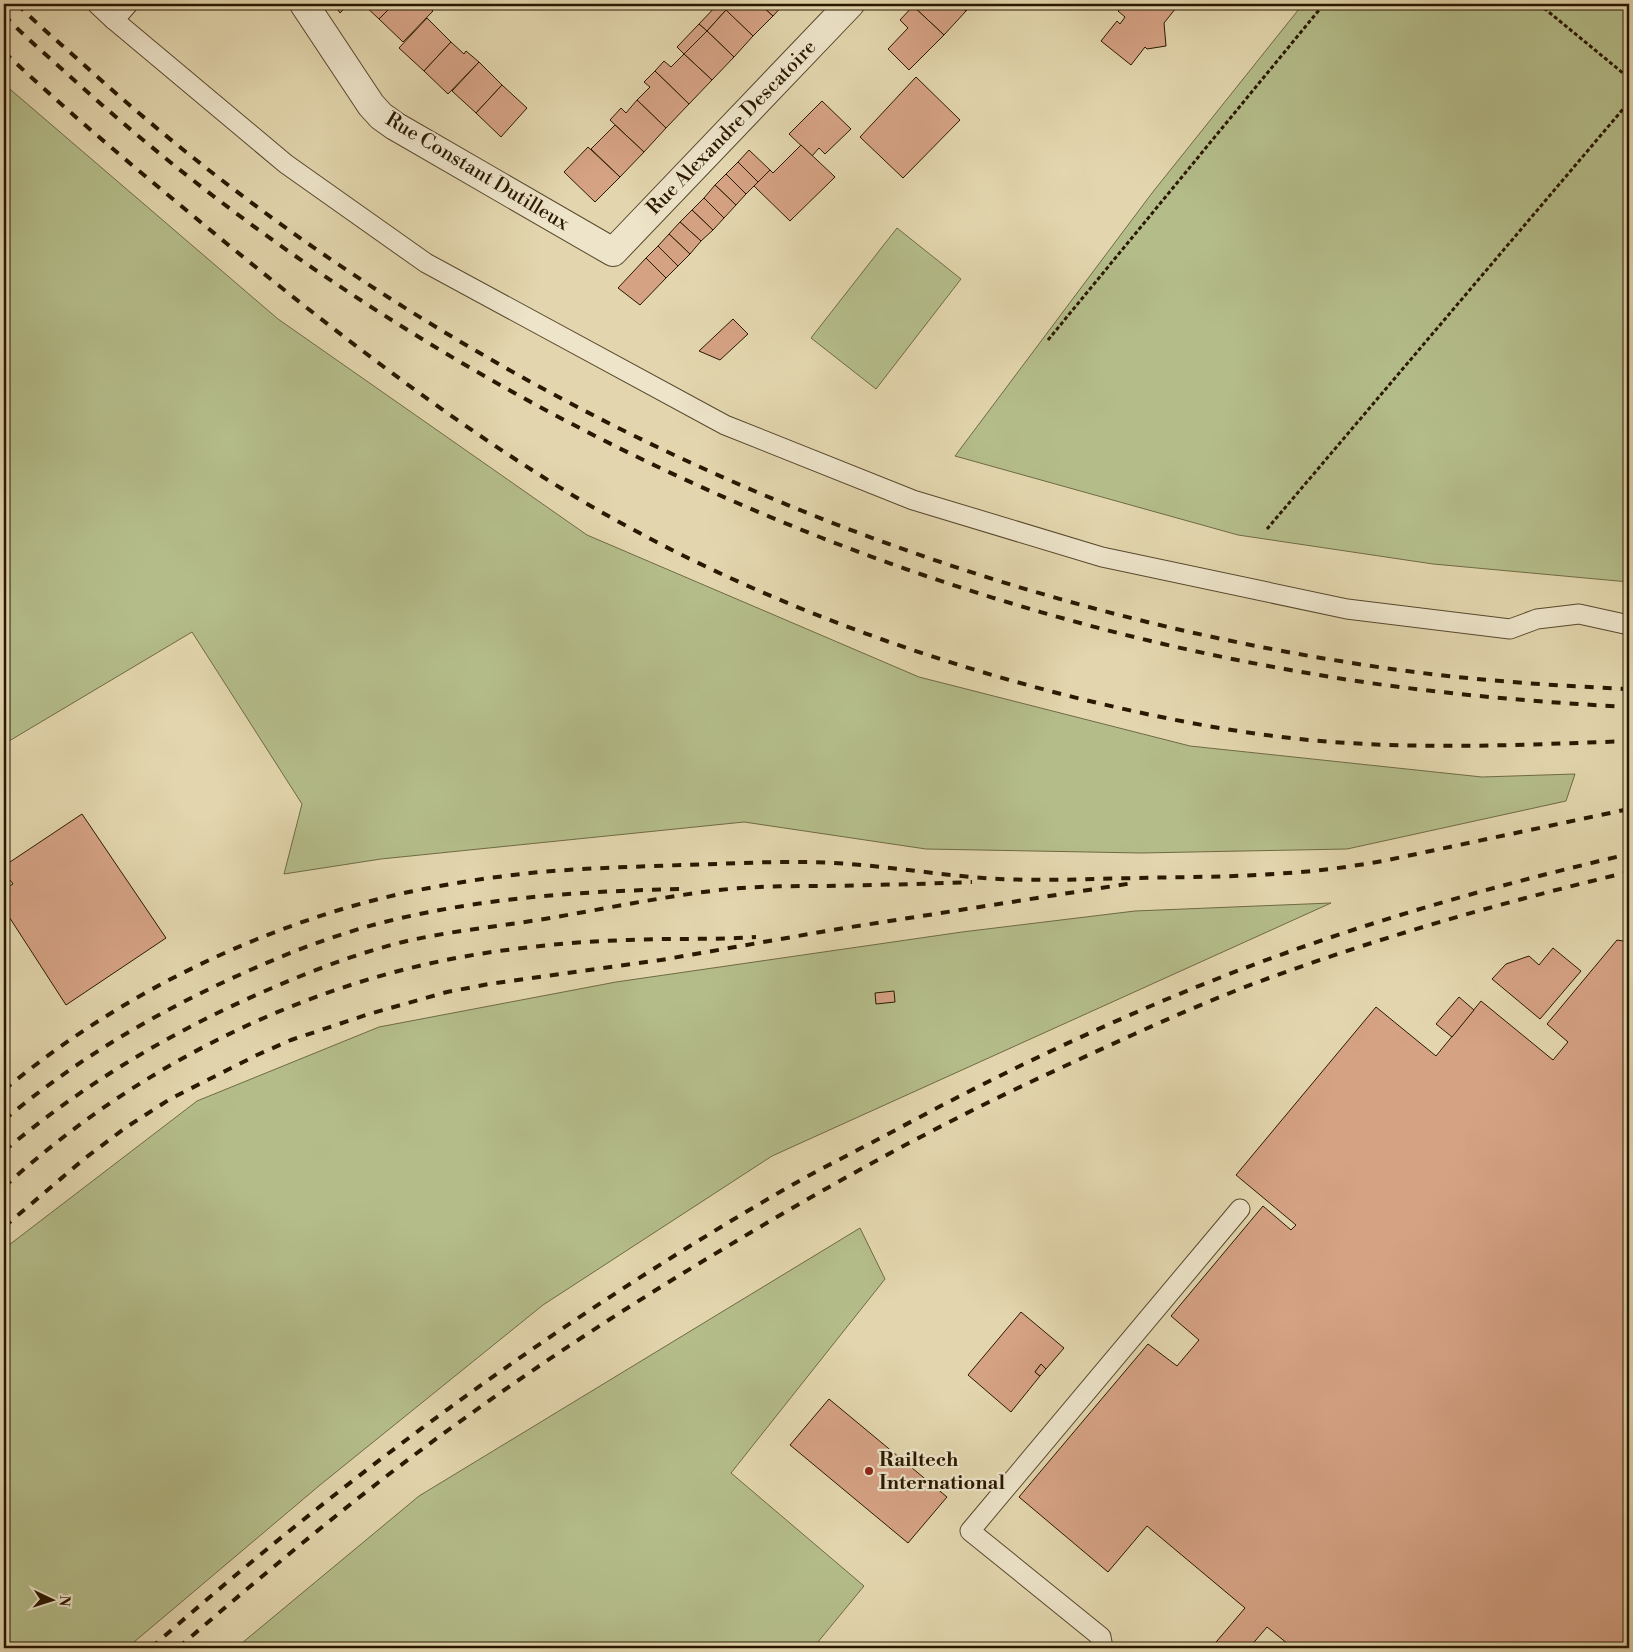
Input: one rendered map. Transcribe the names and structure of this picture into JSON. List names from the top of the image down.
{
  "streets": {
    "street": ["Rue Alexandre Descatoire", "Rue Constant Dutilleux"]
  },
  "crossings": [
    ["Rue Alexandre Descatoire", "Rue Constant Dutilleux"]
  ],
  "places": ["Railtech International"],
  "north": "right"
}
